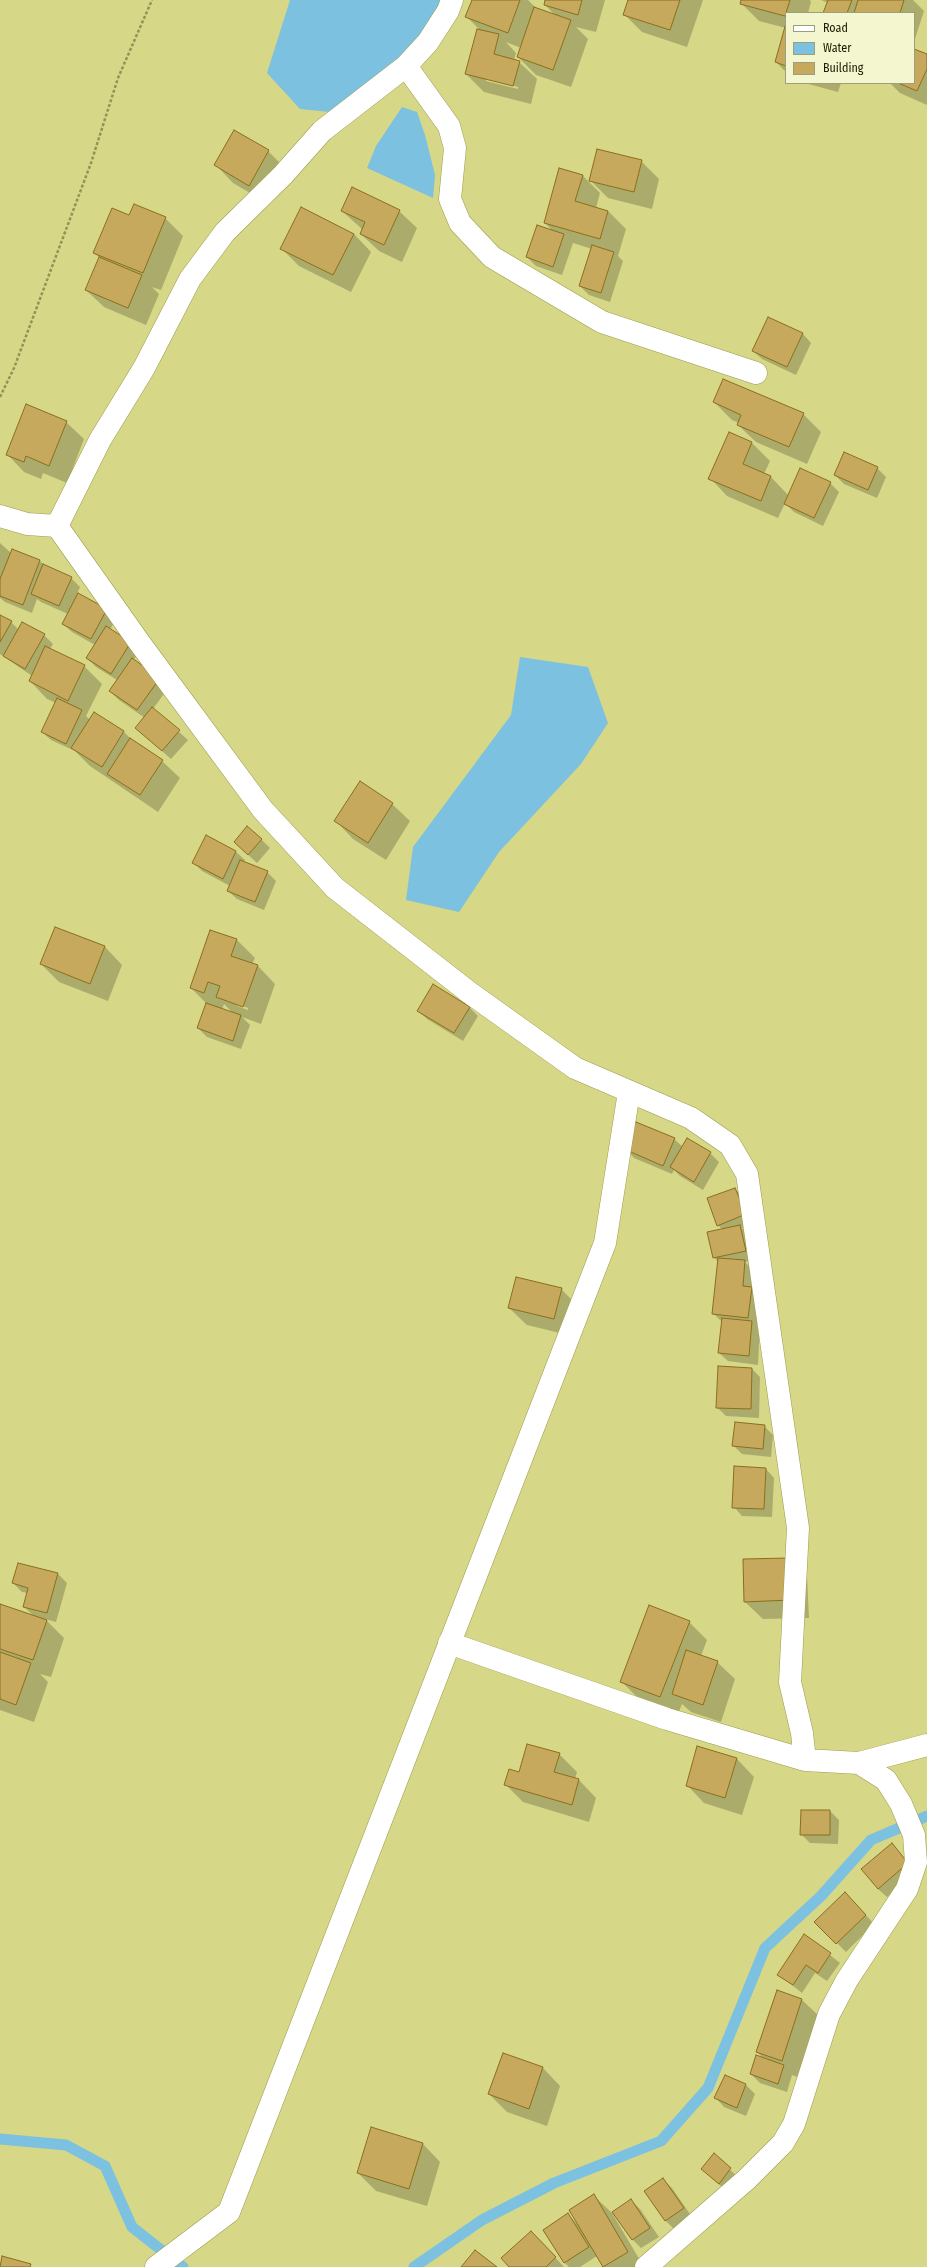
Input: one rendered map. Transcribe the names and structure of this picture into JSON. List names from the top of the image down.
{
  "legend": ["Road", "Water", "Building"]
}
